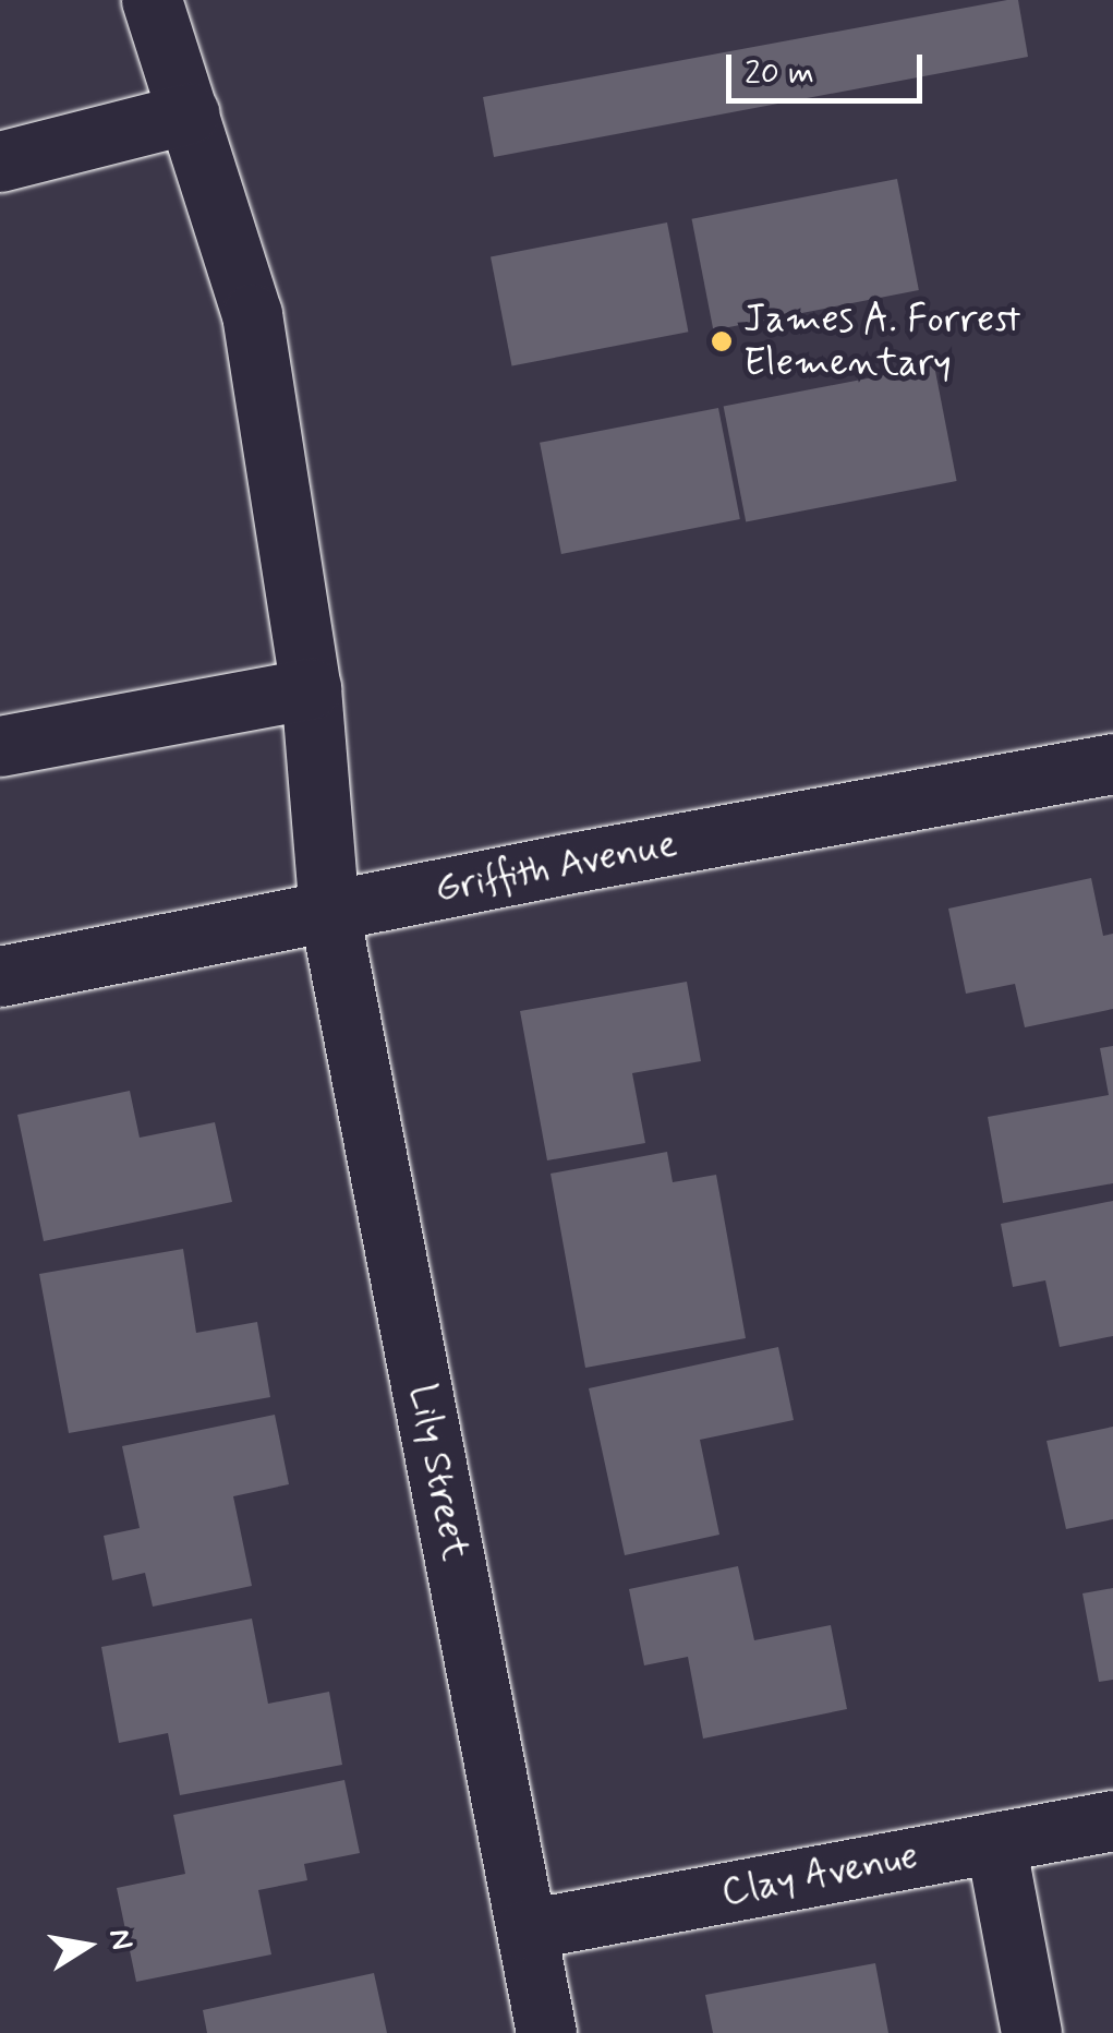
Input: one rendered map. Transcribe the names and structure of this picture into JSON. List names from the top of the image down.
{
  "streets": {
    "street": ["Griffith Avenue", "Lily Street", "Clay Avenue"]
  },
  "crossings": [
    ["Griffith Avenue", "Lily Street"],
    ["Lily Street", "Clay Avenue"]
  ],
  "places": ["James A. Forrest Elementary"],
  "scale_bar": "20 m",
  "north": "right"
}
